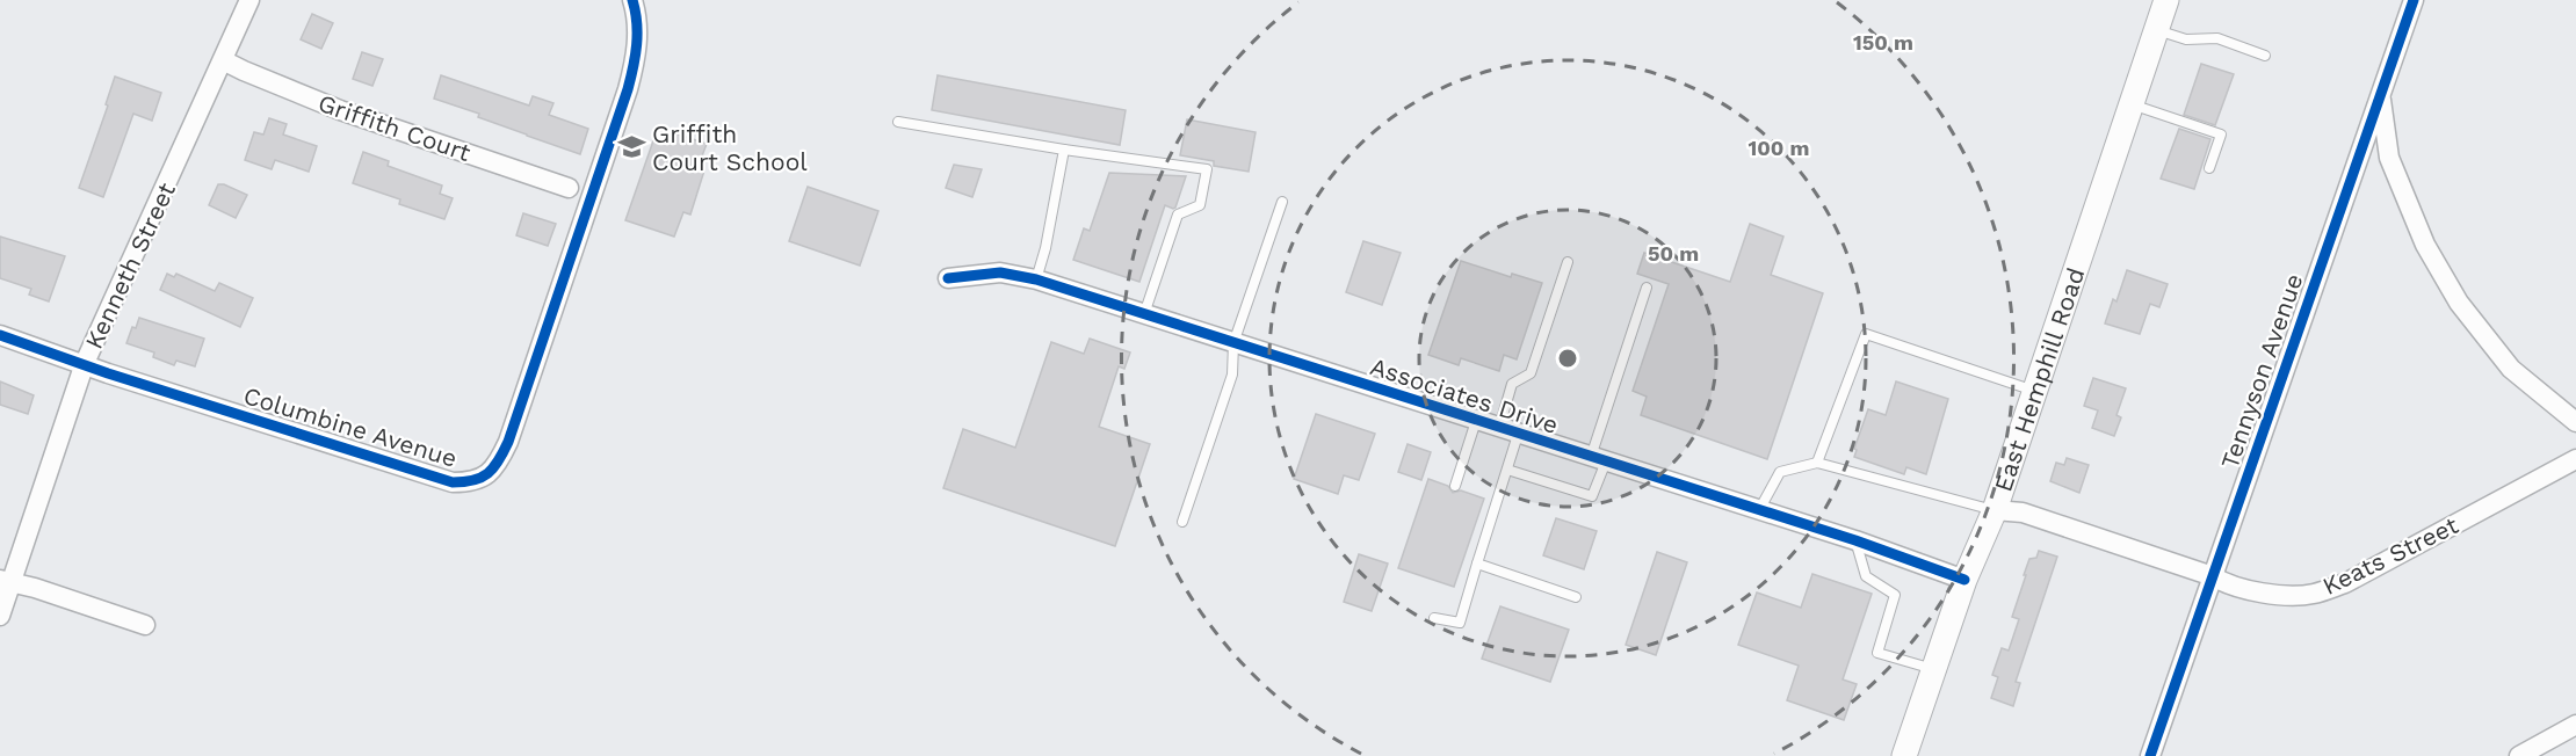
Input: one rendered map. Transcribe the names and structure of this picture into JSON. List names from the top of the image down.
{
  "streets": {
    "street": [
      "Griffith Court",
      "Kenneth Street",
      "Tennyson Avenue",
      "East Hemphill Road",
      "Associates Drive",
      "Columbine Avenue",
      "Keats Street"
    ]
  },
  "crossings": [
    ["Griffith Court", "Kenneth Street"],
    ["Kenneth Street", "Columbine Avenue"],
    ["Tennyson Avenue", "Keats Street"],
    ["East Hemphill Road", "Associates Drive"],
    ["East Hemphill Road", "Keats Street"]
  ],
  "places": {
    "school or university": ["Griffith Court School"]
  },
  "rings": ["150 m", "100 m", "50 m"]
}
